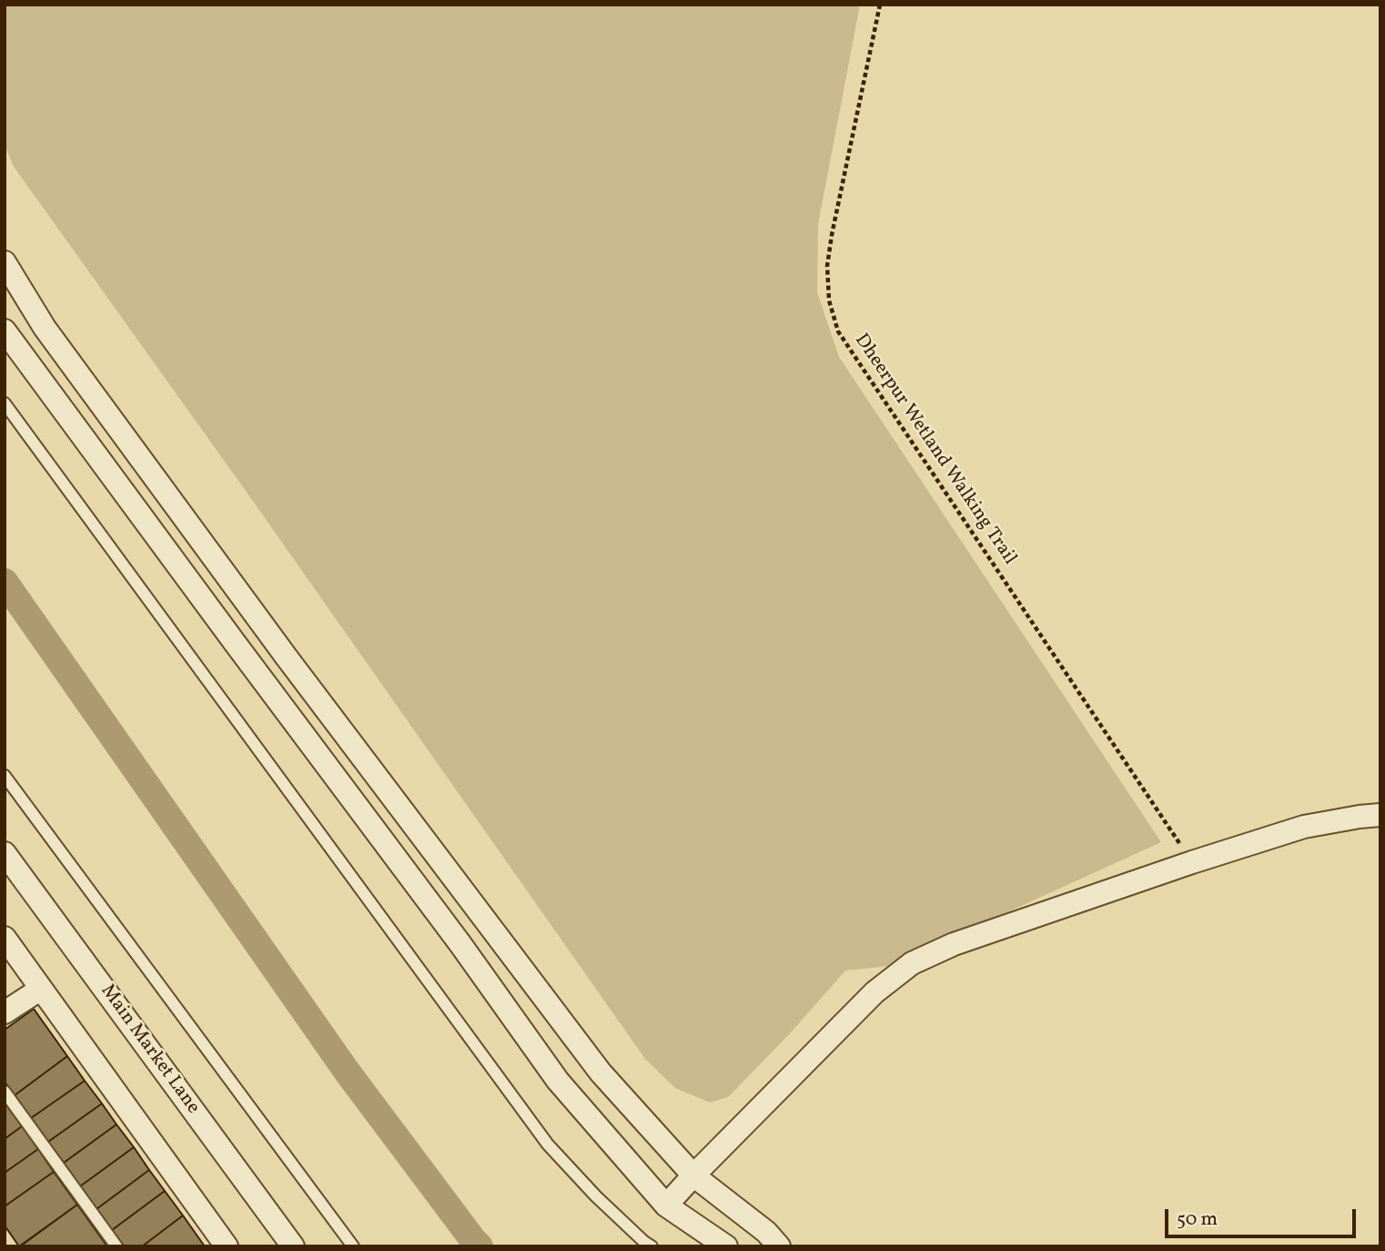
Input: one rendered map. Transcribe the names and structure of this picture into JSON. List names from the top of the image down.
{
  "streets": {
    "street": ["Main Market Lane"],
    "path": ["Dheerpur Wetland Walking Trail"]
  },
  "scale_bar": "50 m"
}
